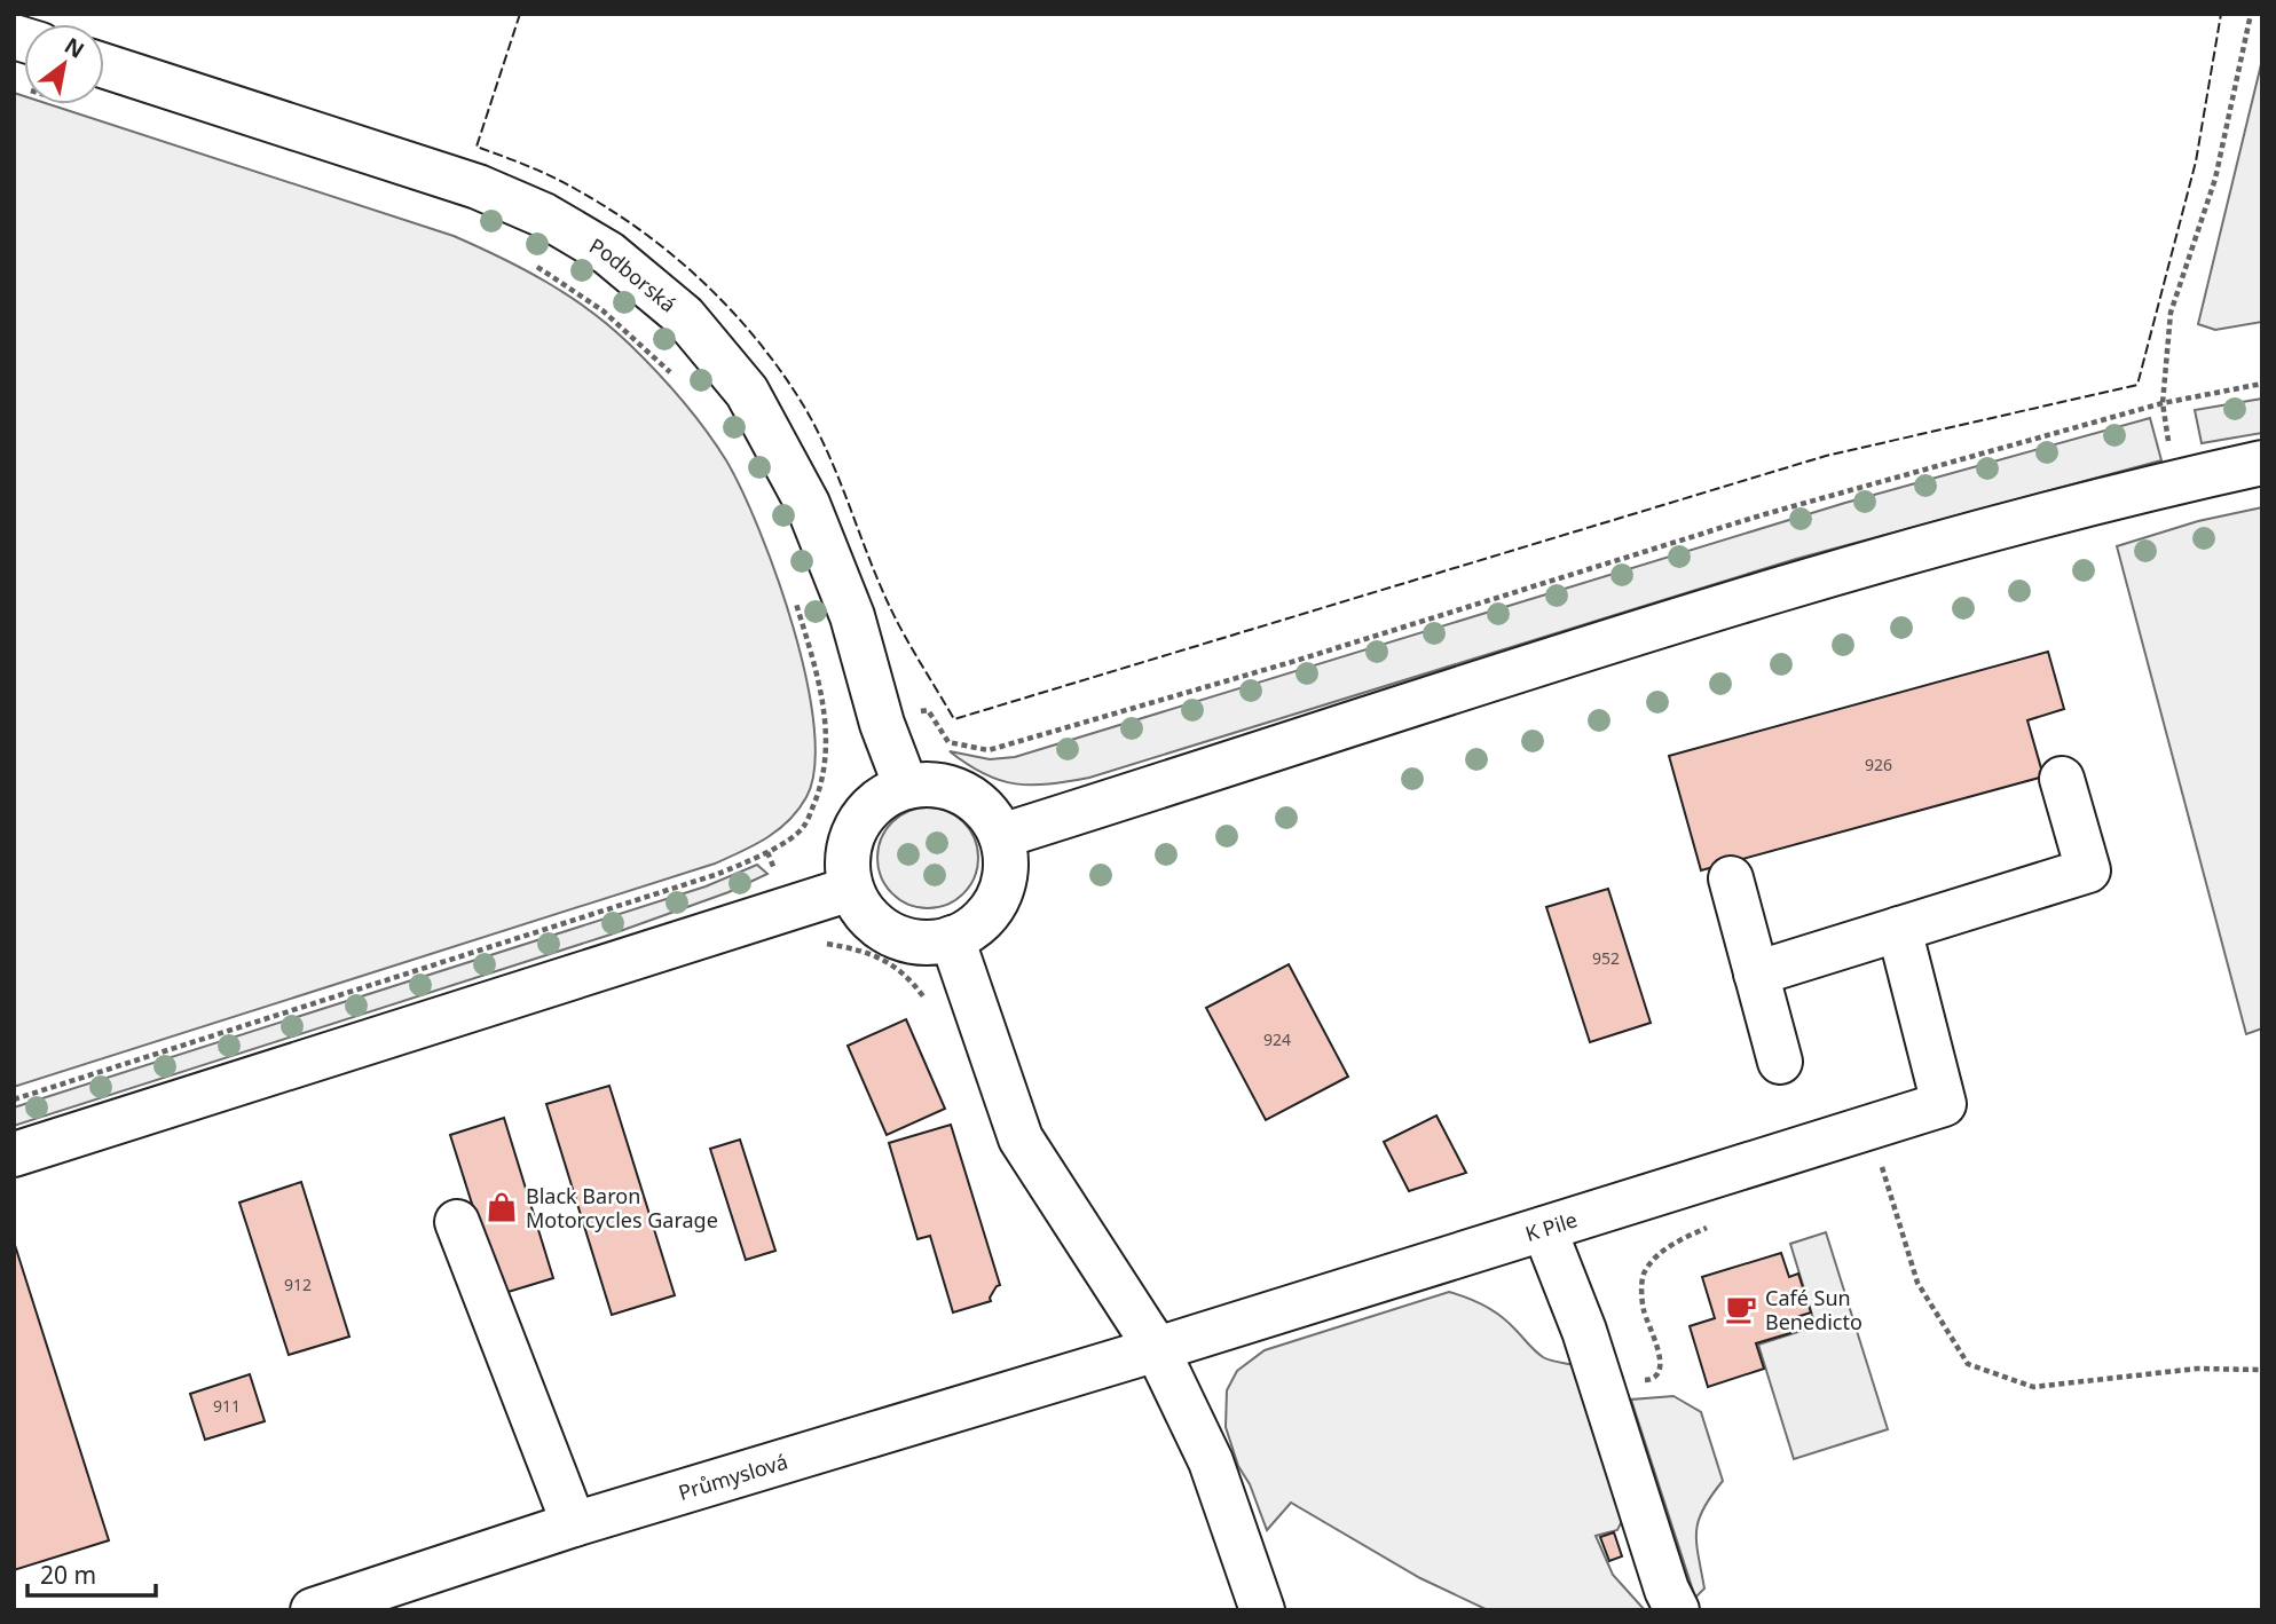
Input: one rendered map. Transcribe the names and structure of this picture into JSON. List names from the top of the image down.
{
  "streets": {
    "main road": ["Podborská", "K Pile", "Průmyslová"]
  },
  "crossings": [
    ["K Pile", "Průmyslová"]
  ],
  "places": {
    "shop": ["Black Baron Motorcycles Garage"],
    "cafe": ["Café Sun Benedicto"]
  },
  "house_numbers": [
    "926",
    "952",
    "924",
    "912",
    "911"
  ],
  "scale_bar": "20 m",
  "north": "top right"
}
